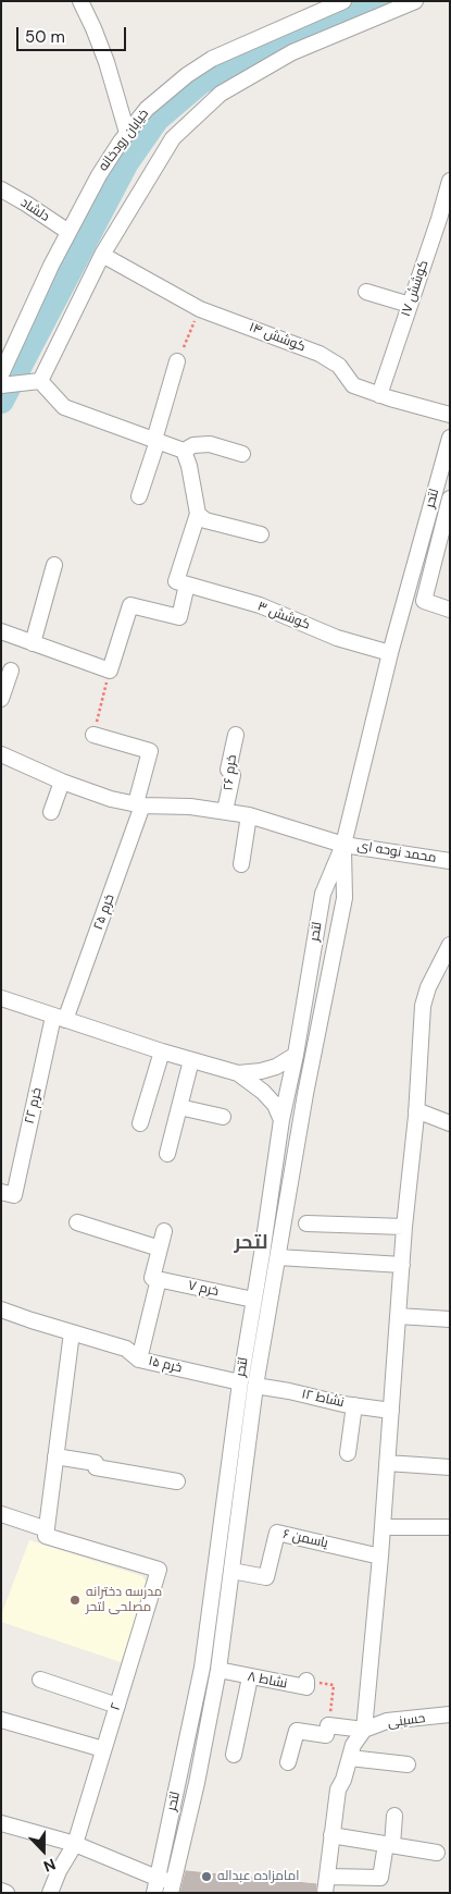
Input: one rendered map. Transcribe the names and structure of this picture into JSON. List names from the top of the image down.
{
  "streets": {
    "street": [
      "خیابان رودخانه",
      "دلشاد",
      "کوشش ۱۷",
      "کوشش ۱۴",
      "لتحر",
      "کوشش ۳",
      "خرم ۲۶",
      "محمد نوحه ای",
      "خرم ۲۵",
      "خرم ۲۲",
      "خرم ۷",
      "خرم ۱۵",
      "نشاط ۱۲",
      "یاسمن ۶",
      "نشاط ۸",
      "۲",
      "حسینی"
    ]
  },
  "crossings": [
    ["خیابان رودخانه", "دلشاد"],
    ["کوشش ۱۷", "کوشش ۱۴"],
    ["لتحر", "کوشش ۳"],
    ["لتحر", "محمد نوحه ای"],
    ["لتحر", "خرم ۷"],
    ["لتحر", "خرم ۱۵"],
    ["لتحر", "نشاط ۱۲"],
    ["لتحر", "یاسمن ۶"],
    ["لتحر", "نشاط ۸"],
    ["خرم ۲۶", "محمد نوحه ای"],
    ["محمد نوحه ای", "خرم ۲۵"],
    ["خرم ۲۵", "خرم ۲۲"]
  ],
  "districts": ["لتحر"],
  "places": ["مدرسه دخترانه مصلحی لتحر", "امامزاده عبداله"],
  "scale_bar": "50 m",
  "north": "bottom"
}
